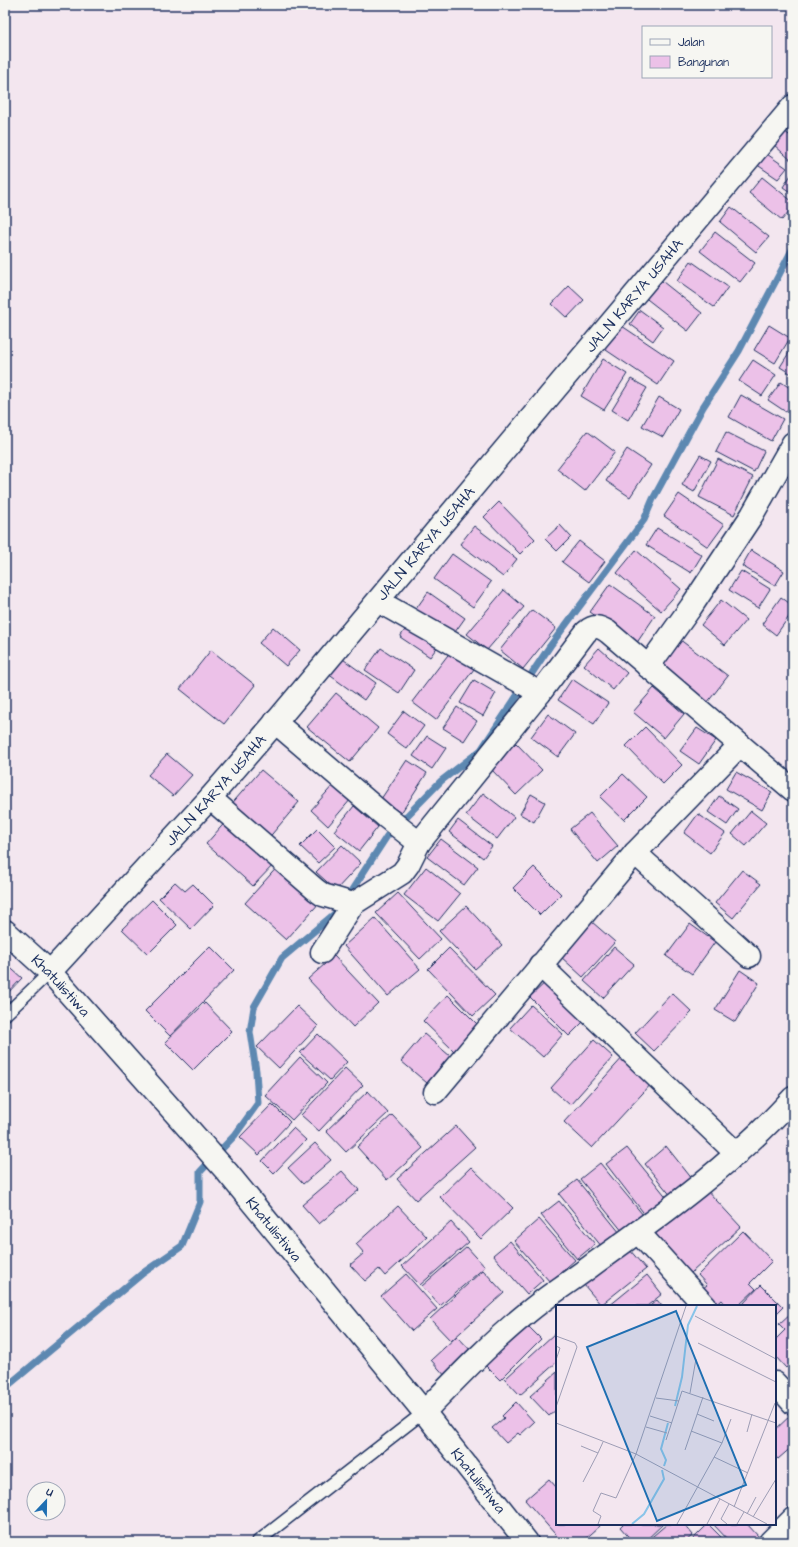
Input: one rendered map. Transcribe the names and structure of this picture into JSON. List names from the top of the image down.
{
  "streets": {
    "main road": ["JALN KARYA USAHA", "Khatulistiwa"]
  },
  "crossings": [
    ["JALN KARYA USAHA", "Khatulistiwa"]
  ],
  "legend": ["Jalan", "Bangunan"],
  "north": "top"
}
